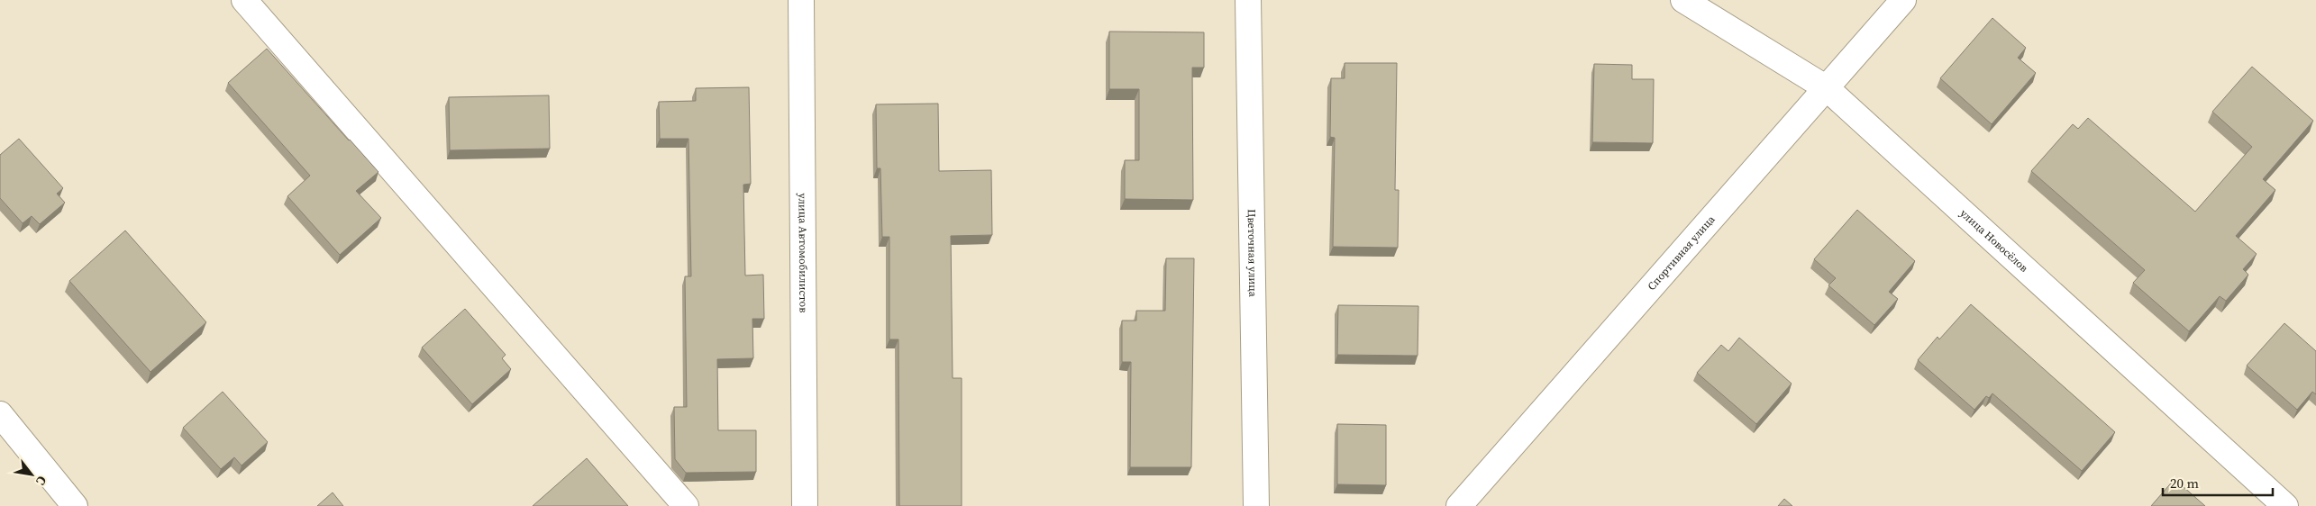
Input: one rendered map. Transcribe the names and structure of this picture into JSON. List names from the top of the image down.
{
  "streets": {
    "street": [
      "улица Новосёлов",
      "улица Автомобилистов",
      "Цветочная улица",
      "Спортивная улица"
    ]
  },
  "crossings": [
    ["улица Новосёлов", "Спортивная улица"]
  ],
  "scale_bar": "20 m",
  "north": "bottom right"
}
